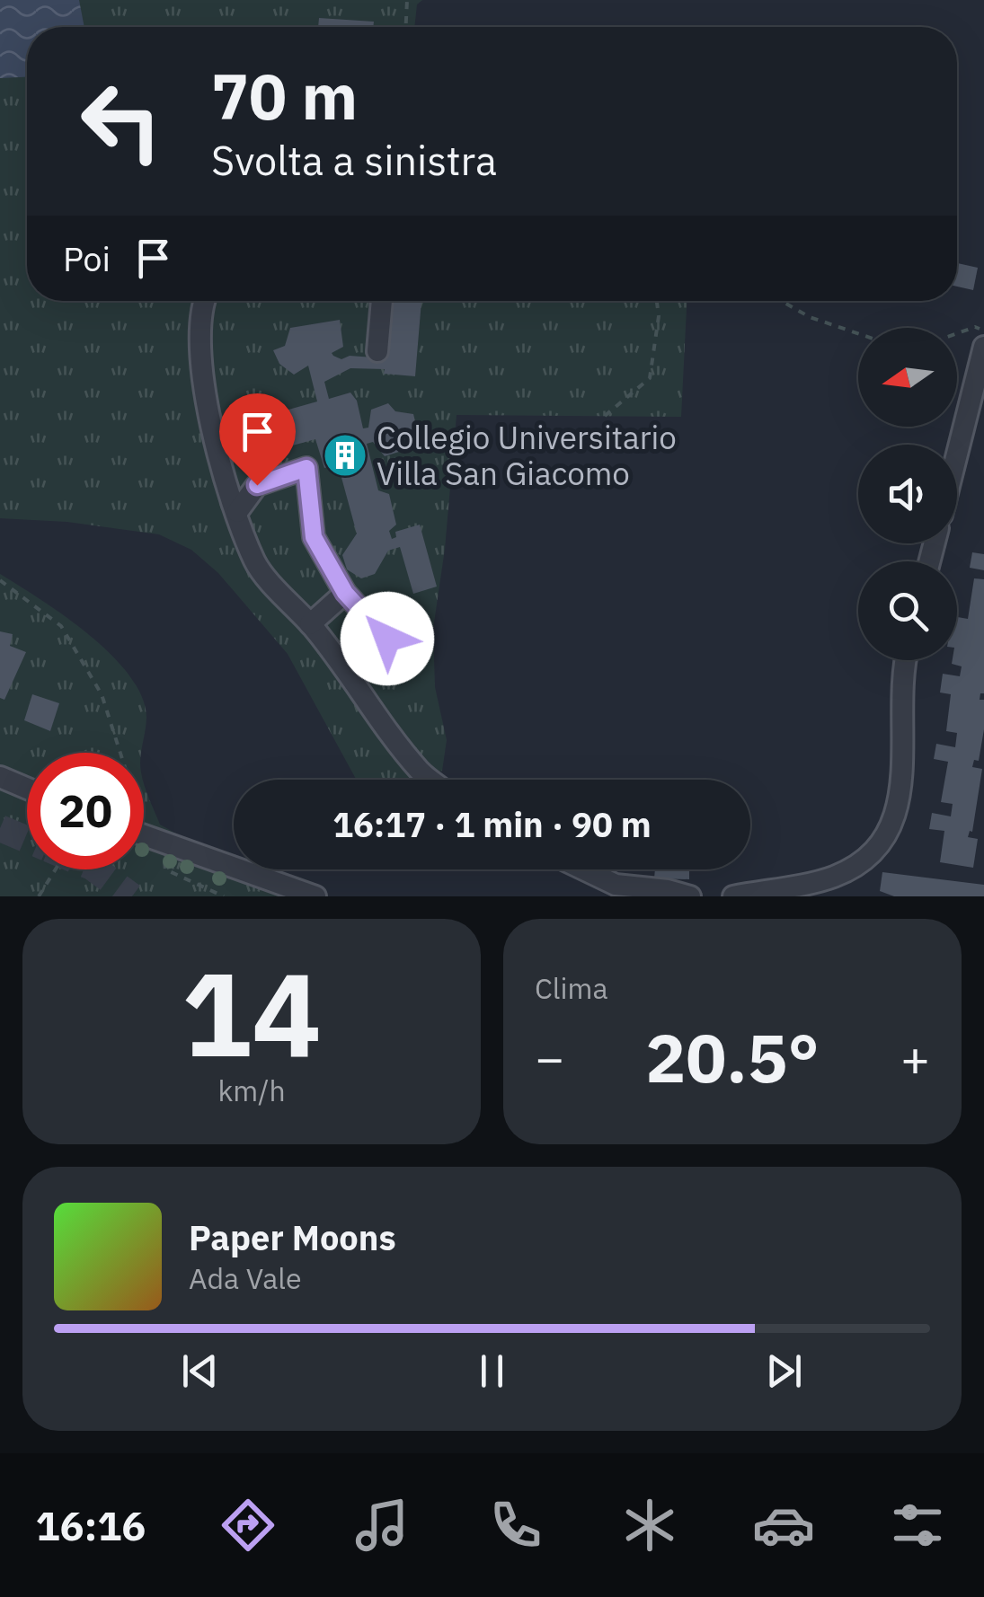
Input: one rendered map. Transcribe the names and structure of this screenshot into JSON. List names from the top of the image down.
{
  "places": {
    "building": ["Collegio Universitario Villa San Giacomo"]
  },
  "north": "left",
  "page": {
    "turn": ["70 m", "Svolta a sinistra"],
    "then": "Poi",
    "limit": "20",
    "trip": "16:17 · 1 min · 90 m",
    "tile": [
      ["14", "km/h"],
      "Clima"
    ],
    "heat": ["−", "20.5°", "+"],
    "song": ["Paper Moons", "Ada Vale"],
    "tabs": "16:16"
  }
}
